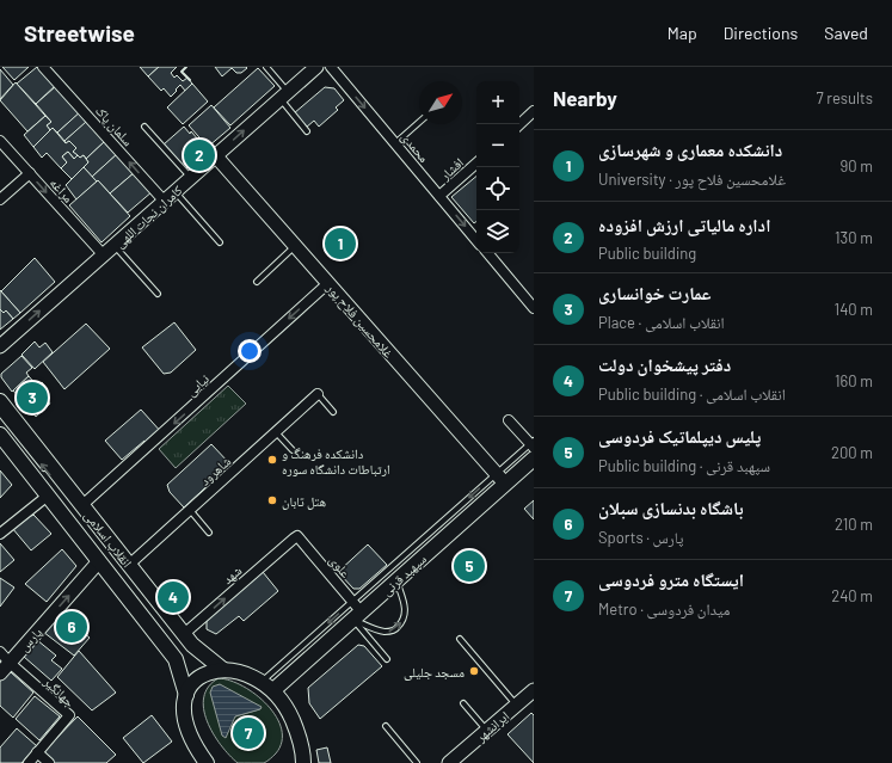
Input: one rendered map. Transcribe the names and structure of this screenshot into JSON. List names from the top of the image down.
{
  "streets": {
    "main road": ["انقلاب اسلامی", "سپهبد قرنی"],
    "street": [
      "سلمان پاک",
      "محمدی",
      "افشار",
      "مراغه",
      "کامران نجات اللهی",
      "غلامحسین فلاح‌ پور",
      "نیایی",
      "شاهرود",
      "علوی",
      "شهد",
      "پارس",
      "جهانگیر",
      "ایرانشهر"
    ]
  },
  "crossings": [
    ["سلمان پاک", "کامران نجات اللهی"],
    ["محمدی", "افشار"],
    ["مراغه", "کامران نجات اللهی"],
    ["کامران نجات اللهی", "غلامحسین فلاح‌ پور"],
    ["غلامحسین فلاح‌ پور", "نیایی"],
    ["غلامحسین فلاح‌ پور", "سپهبد قرنی"],
    ["نیایی", "انقلاب اسلامی"],
    ["شاهرود", "انقلاب اسلامی"],
    ["انقلاب اسلامی", "شهد"],
    ["انقلاب اسلامی", "پارس"],
    ["علوی", "شهد"],
    ["علوی", "سپهبد قرنی"],
    ["پارس", "جهانگیر"]
  ],
  "one_way": [
    "سلمان پاک",
    "محمدی",
    "مراغه",
    "کامران نجات اللهی",
    "نیایی",
    "شهد"
  ],
  "places": ["دانشکده فرهنگ و ارتباطات دانشگاه سوره", "هتل تابان", "مسجد جلیلی"],
  "north": "top right",
  "page": {
    "header": "Streetwise",
    "nav": ["Map", "Directions", "Saved"],
    "heading": ["Nearby", "7 results"],
    "map_buttons": ["+", "−"],
    "list": [
      {
        "mark": "1",
        "name": "دانشکده معماری و شهرسازی",
        "note": "University · غلامحسین فلاح‌ پور",
        "value": "90 m"
      },
      {
        "mark": "2",
        "name": "اداره مالیاتی ارزش افزوده",
        "note": "Public building",
        "value": "130 m"
      },
      {
        "mark": "3",
        "name": "عمارت خوانساری",
        "note": "Place · انقلاب اسلامی",
        "value": "140 m"
      },
      {
        "mark": "4",
        "name": "دفتر پیشخوان دولت",
        "note": "Public building · انقلاب اسلامی",
        "value": "160 m"
      },
      {
        "mark": "5",
        "name": "پلیس دیپلماتیک فردوسی",
        "note": "Public building · سپهبد قرنی",
        "value": "200 m"
      },
      {
        "mark": "6",
        "name": "باشگاه بدنسازی سبلان",
        "note": "Sports · پارس",
        "value": "210 m"
      },
      {
        "mark": "7",
        "name": "ایستگاه مترو فردوسی",
        "note": "Metro · میدان فردوسی",
        "value": "240 m"
      }
    ],
    "pins": [
      "2",
      "1",
      "3",
      "5",
      "4",
      "6",
      "7"
    ]
  }
}
